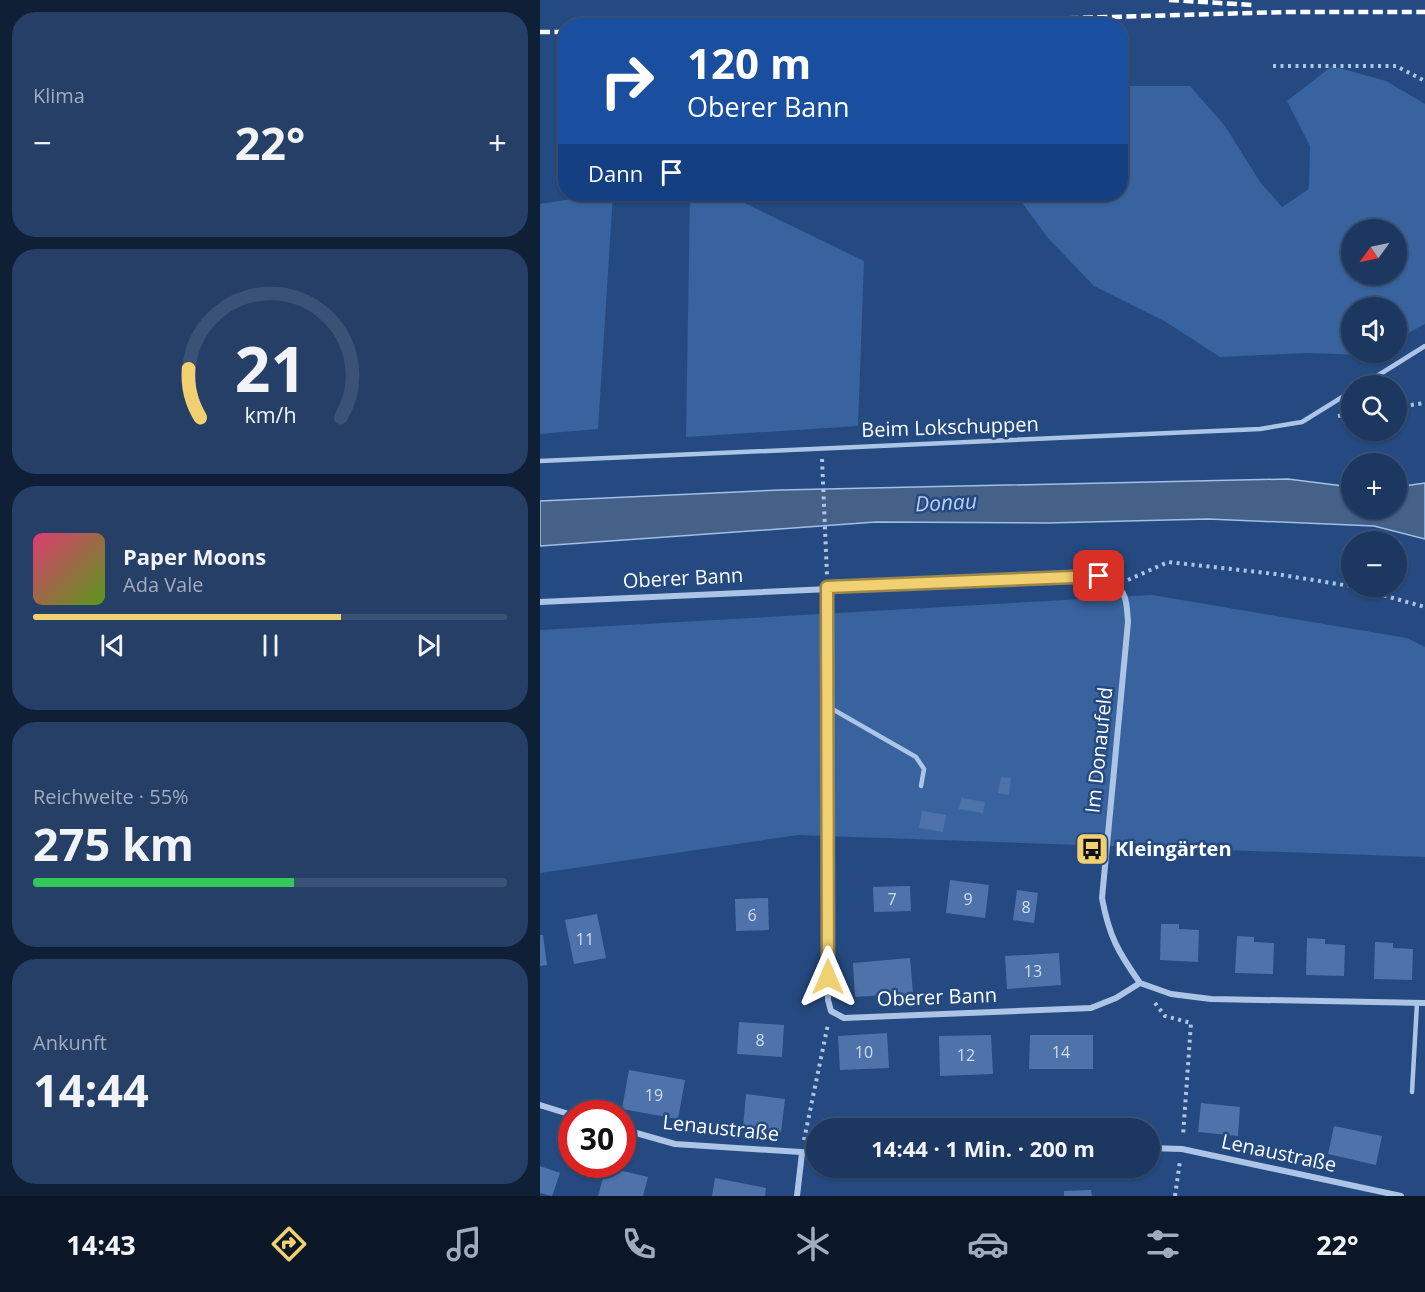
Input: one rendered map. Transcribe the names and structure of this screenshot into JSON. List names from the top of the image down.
{
  "streets": {
    "street": ["Oberer Bann", "Im Donaufeld", "Lenaustraße"],
    "lane": ["Beim Lokschuppen"]
  },
  "crossings": [
    ["Oberer Bann", "Im Donaufeld"]
  ],
  "water": ["Donau"],
  "places": {
    "bus stop": ["Kleingärten"]
  },
  "house_numbers": [
    "7",
    "9",
    "8",
    "6",
    "11",
    "13",
    "8",
    "10",
    "14",
    "12",
    "19"
  ],
  "north": "bottom left",
  "page": {
    "tile": [
      "Klima",
      ["Reichweite · 55%", "275 km"],
      ["Ankunft", "14:44"]
    ],
    "turn": ["120 m", "Oberer Bann"],
    "heat": ["−", "22°", "+"],
    "then": "Dann",
    "map_buttons": ["+", "−"],
    "song": ["Paper Moons", "Ada Vale"],
    "limit": "30",
    "trip": "14:44 · 1 Min. · 200 m",
    "tabs": ["14:43", "22°"],
    "gauge": ["21", "km/h"]
  }
}
